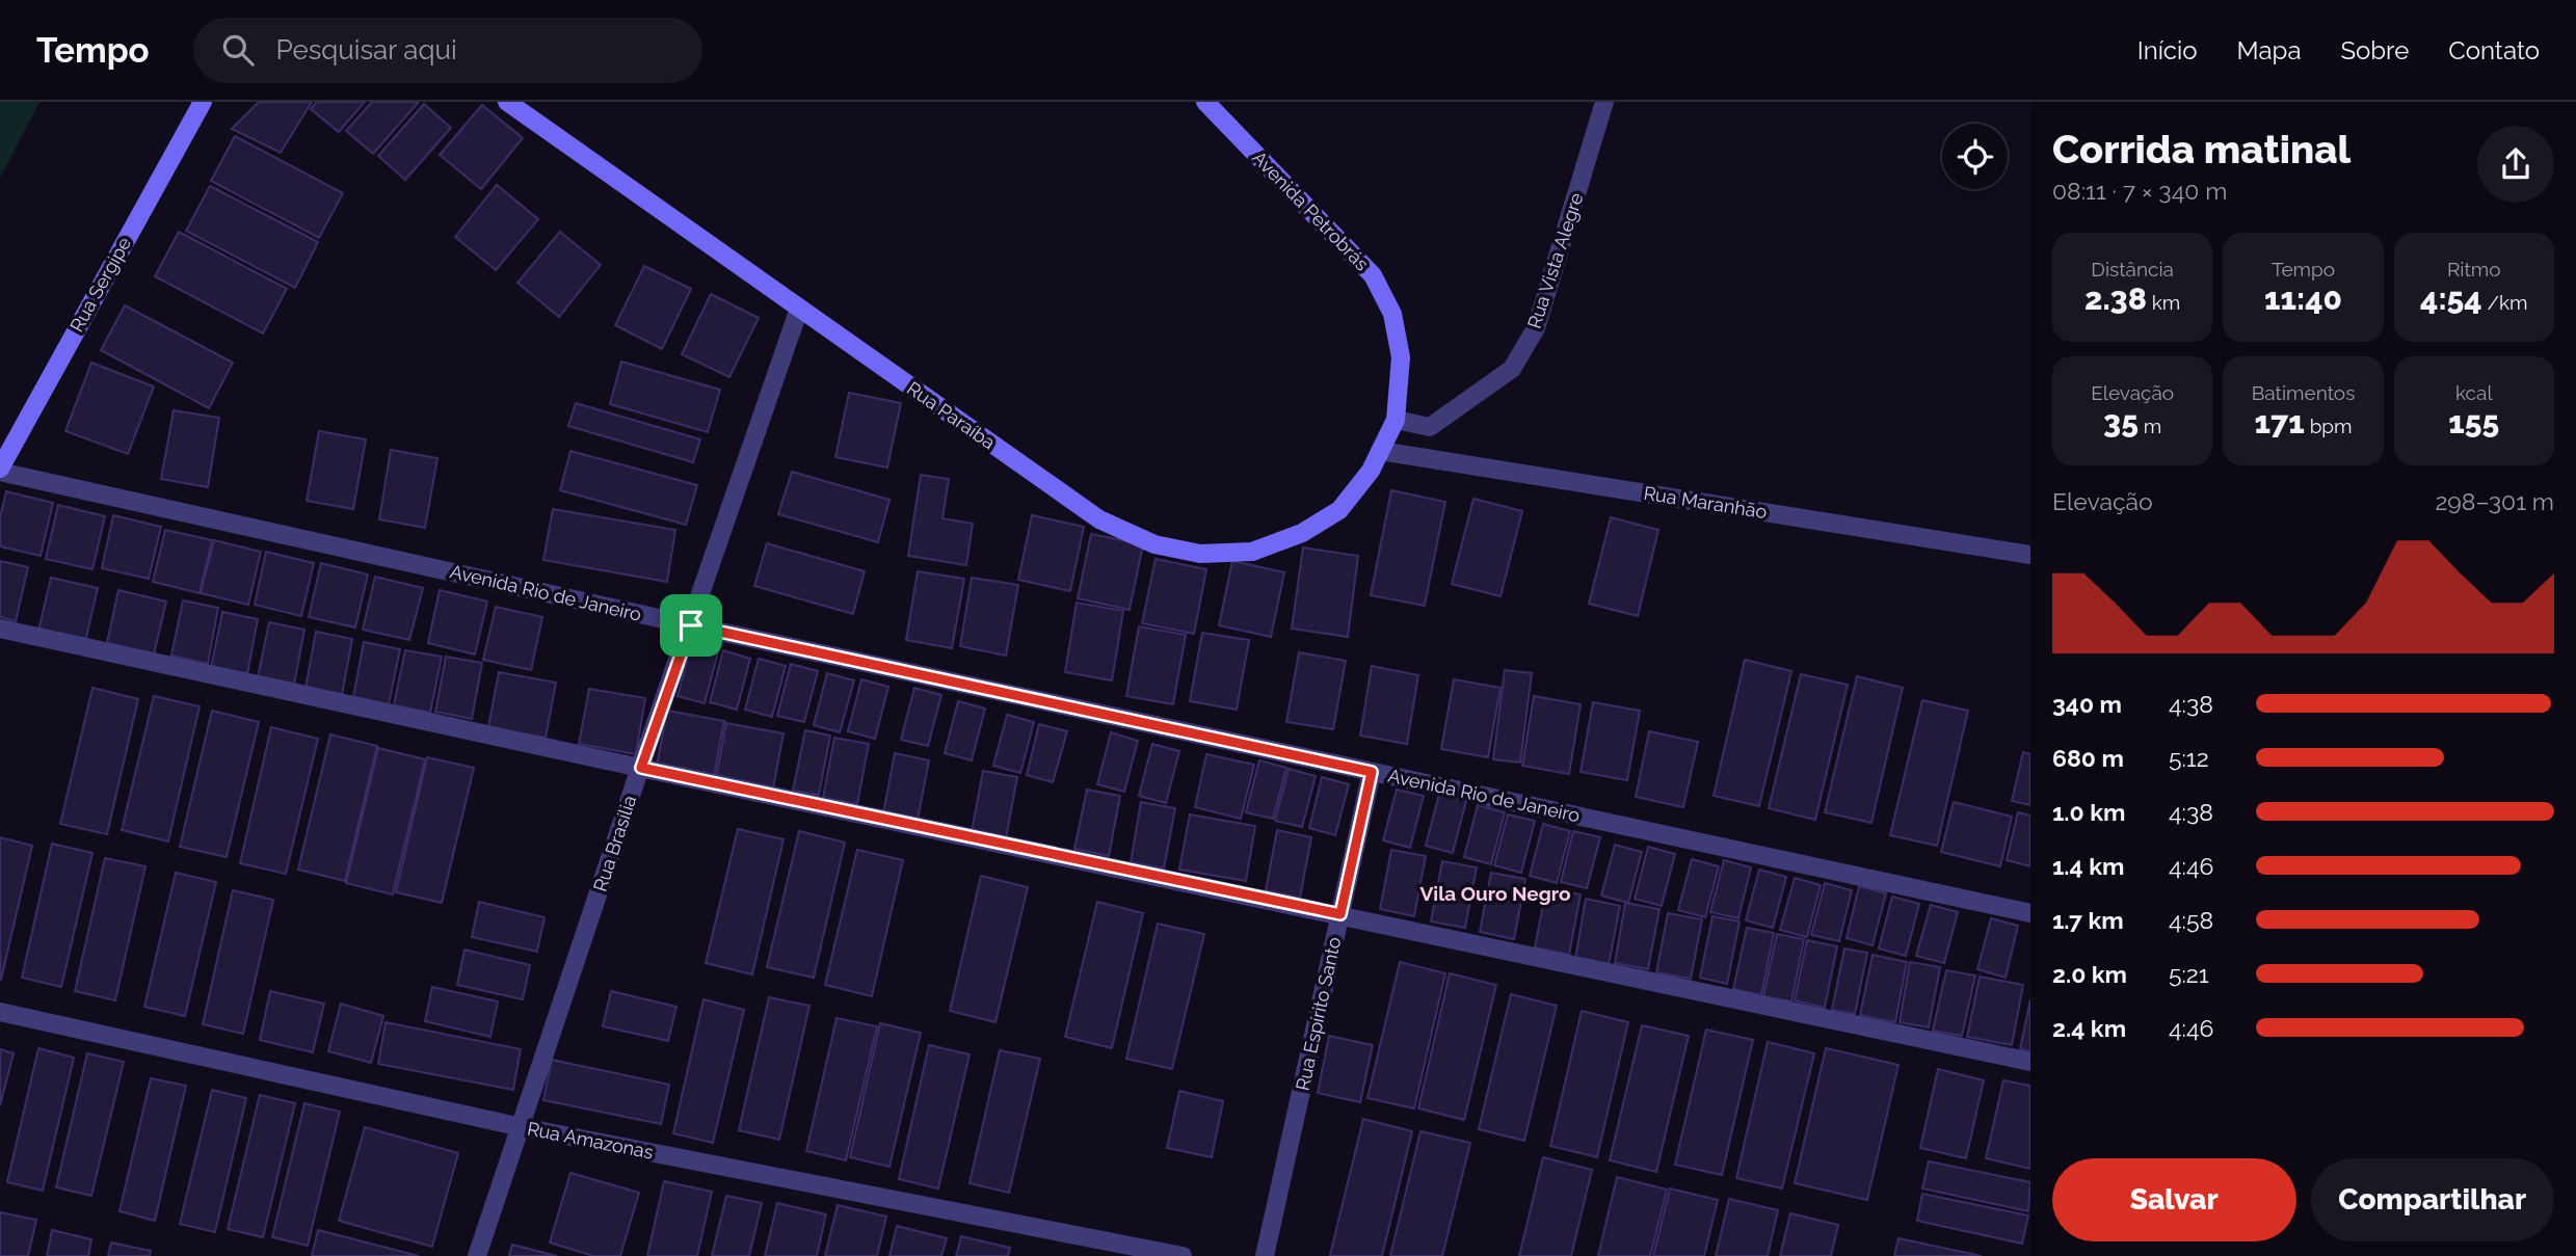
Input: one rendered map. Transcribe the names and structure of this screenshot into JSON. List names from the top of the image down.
{
  "streets": {
    "main road": ["Avenida Petrobrás", "Rua Sergipe", "Rua Paraíba"],
    "street": [
      "Rua Vista Alegre",
      "Rua Maranhão",
      "Avenida Rio de Janeiro",
      "Rua Brasília",
      "Rua Espírito Santo",
      "Rua Amazonas"
    ]
  },
  "crossings": [
    ["Avenida Petrobrás", "Rua Vista Alegre"],
    ["Avenida Petrobrás", "Rua Paraíba"],
    ["Rua Vista Alegre", "Rua Paraíba"],
    ["Rua Sergipe", "Avenida Rio de Janeiro"],
    ["Rua Paraíba", "Rua Maranhão"],
    ["Rua Paraíba", "Rua Brasília"],
    ["Avenida Rio de Janeiro", "Rua Brasília"],
    ["Avenida Rio de Janeiro", "Rua Espírito Santo"],
    ["Rua Brasília", "Rua Amazonas"]
  ],
  "districts": ["Vila Ouro Negro"],
  "page": {
    "header": "Tempo",
    "search": "Pesquisar aqui",
    "nav": [
      "Início",
      "Mapa",
      "Sobre",
      "Contato"
    ],
    "heading": ["Corrida matinal", "08:11 · 7 × 340 m"],
    "stats": [
      ["Distância", "2.38 km"],
      ["Tempo", "11:40"],
      ["Ritmo", "4:54 /km"],
      ["Elevação", "35 m"],
      ["Batimentos", "171 bpm"],
      ["kcal", "155"]
    ],
    "chart": ["Elevação", "298–301 m"],
    "list": [
      {
        "name": "340 m",
        "note": "4:38"
      },
      {
        "name": "680 m",
        "note": "5:12"
      },
      {
        "name": "1.0 km",
        "note": "4:38"
      },
      {
        "name": "1.4 km",
        "note": "4:46"
      },
      {
        "name": "1.7 km",
        "note": "4:58"
      },
      {
        "name": "2.0 km",
        "note": "5:21"
      },
      {
        "name": "2.4 km",
        "note": "4:46"
      }
    ],
    "buttons": ["Salvar", "Compartilhar"]
  }
}
